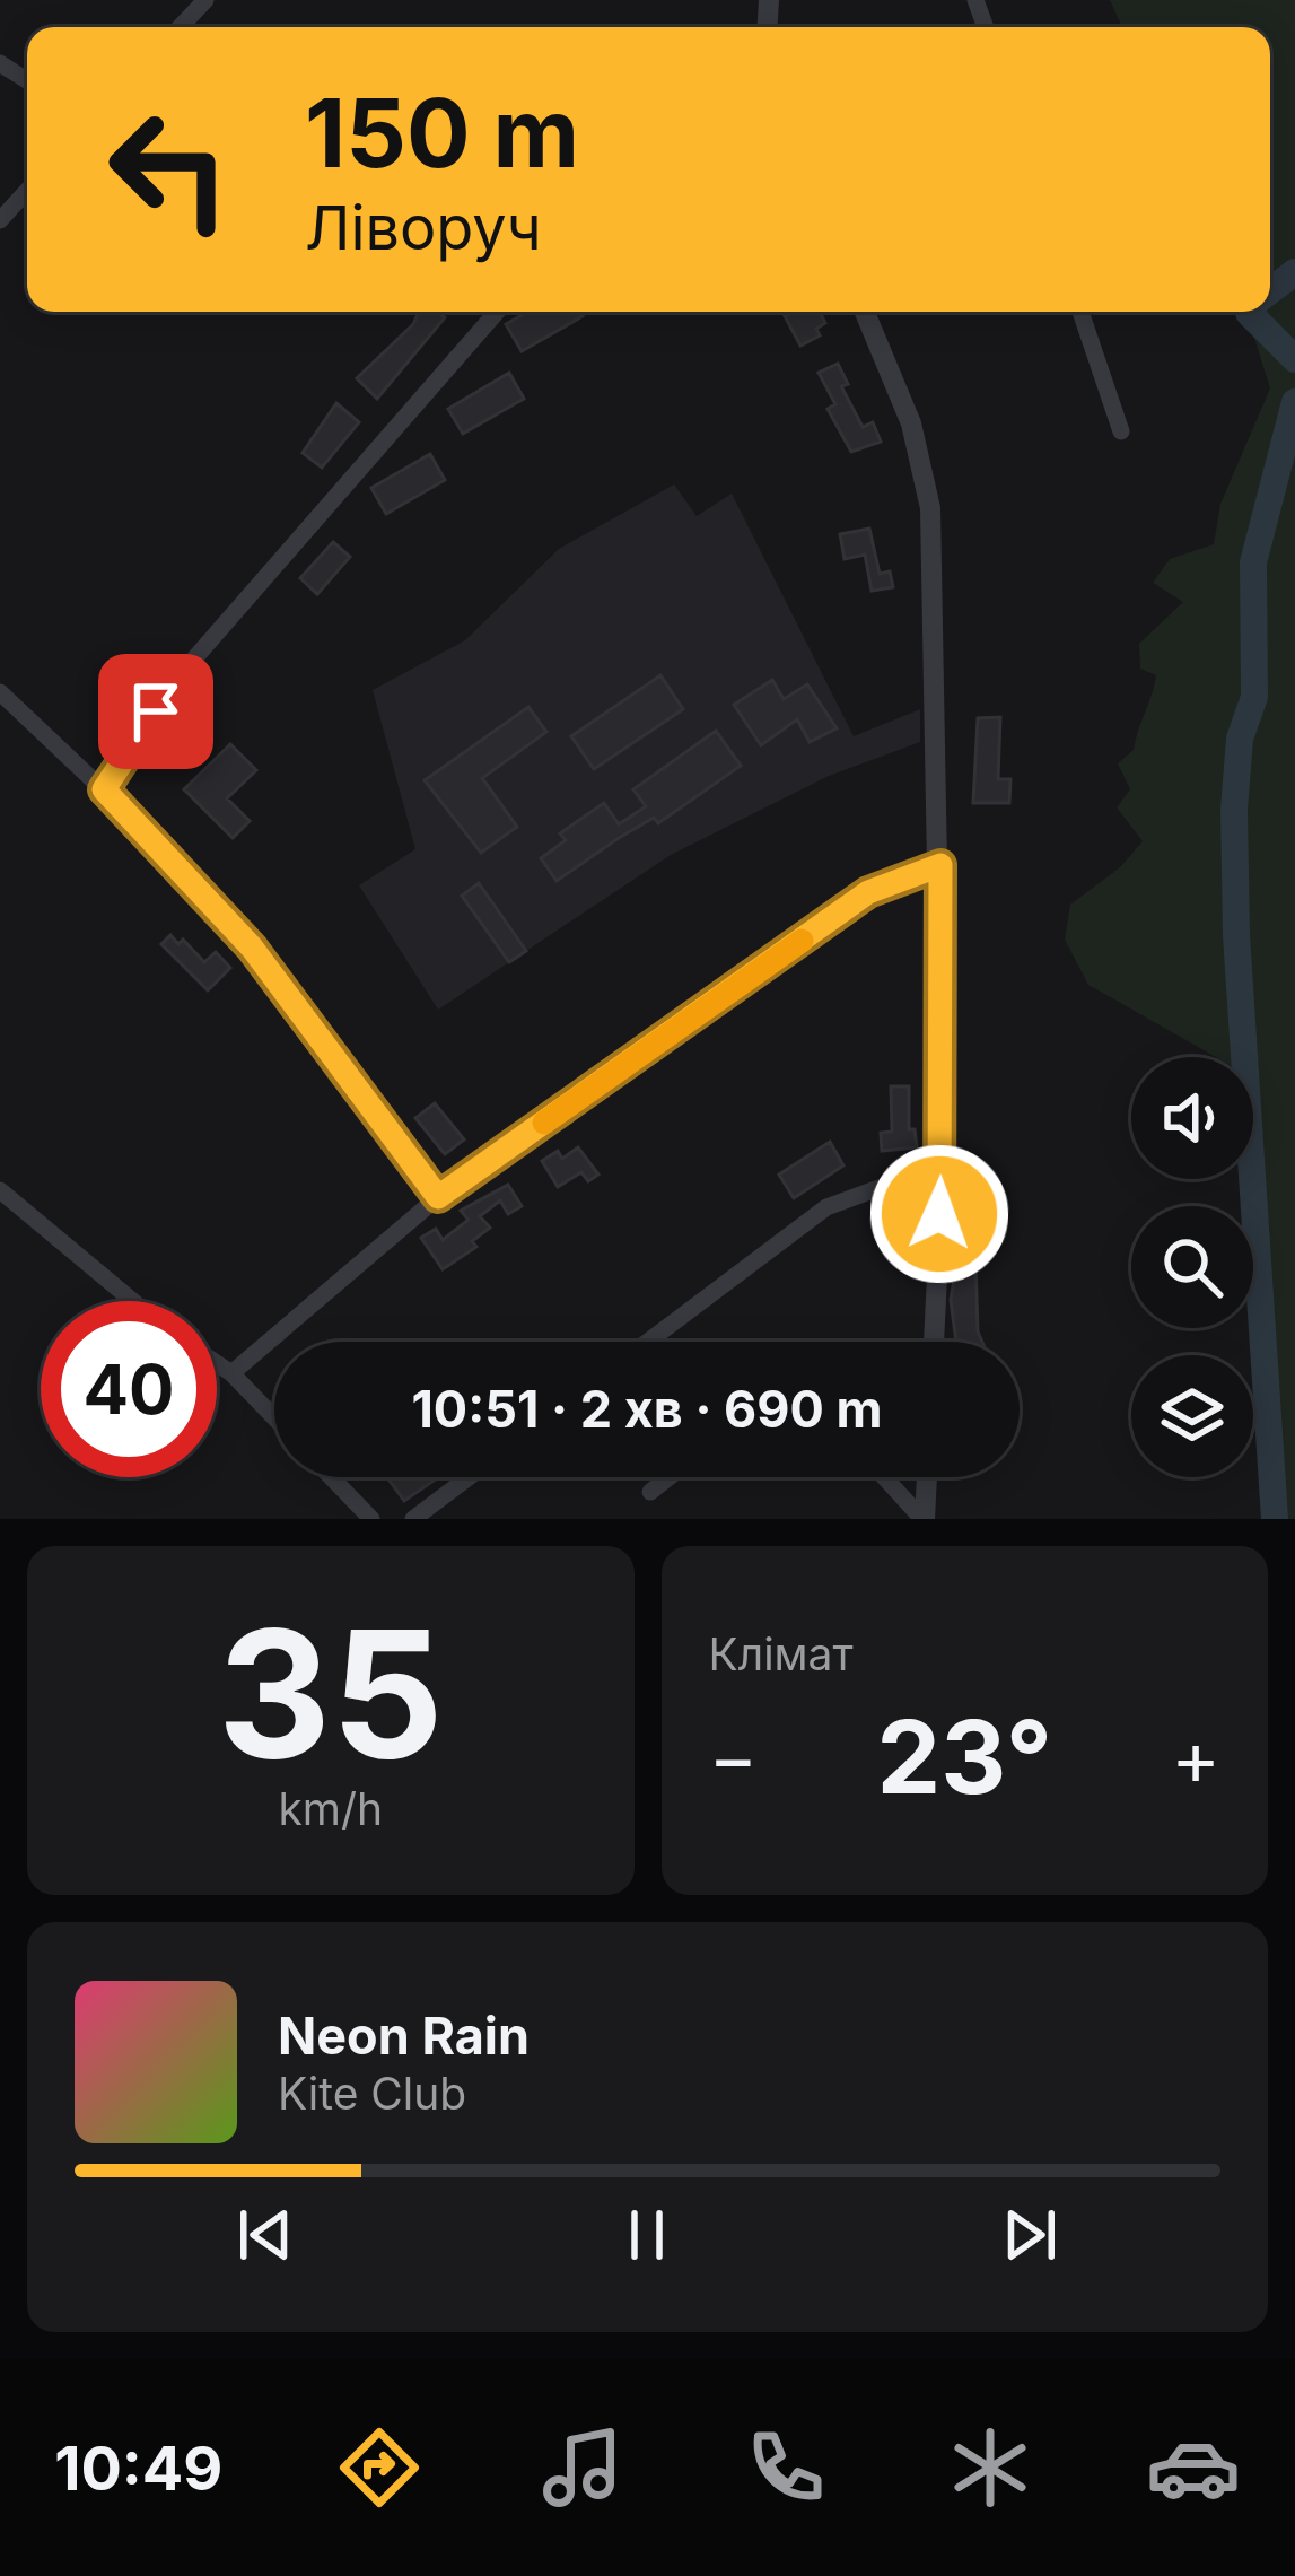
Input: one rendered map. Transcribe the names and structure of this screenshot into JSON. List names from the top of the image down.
{
  "page": {
    "turn": ["150 m", "Ліворуч"],
    "limit": "40",
    "trip": "10:51 · 2 хв · 690 m",
    "tile": [
      ["35", "km/h"],
      "Клімат"
    ],
    "heat": ["−", "23°", "+"],
    "song": ["Neon Rain", "Kite Club"],
    "tabs": "10:49"
  }
}
